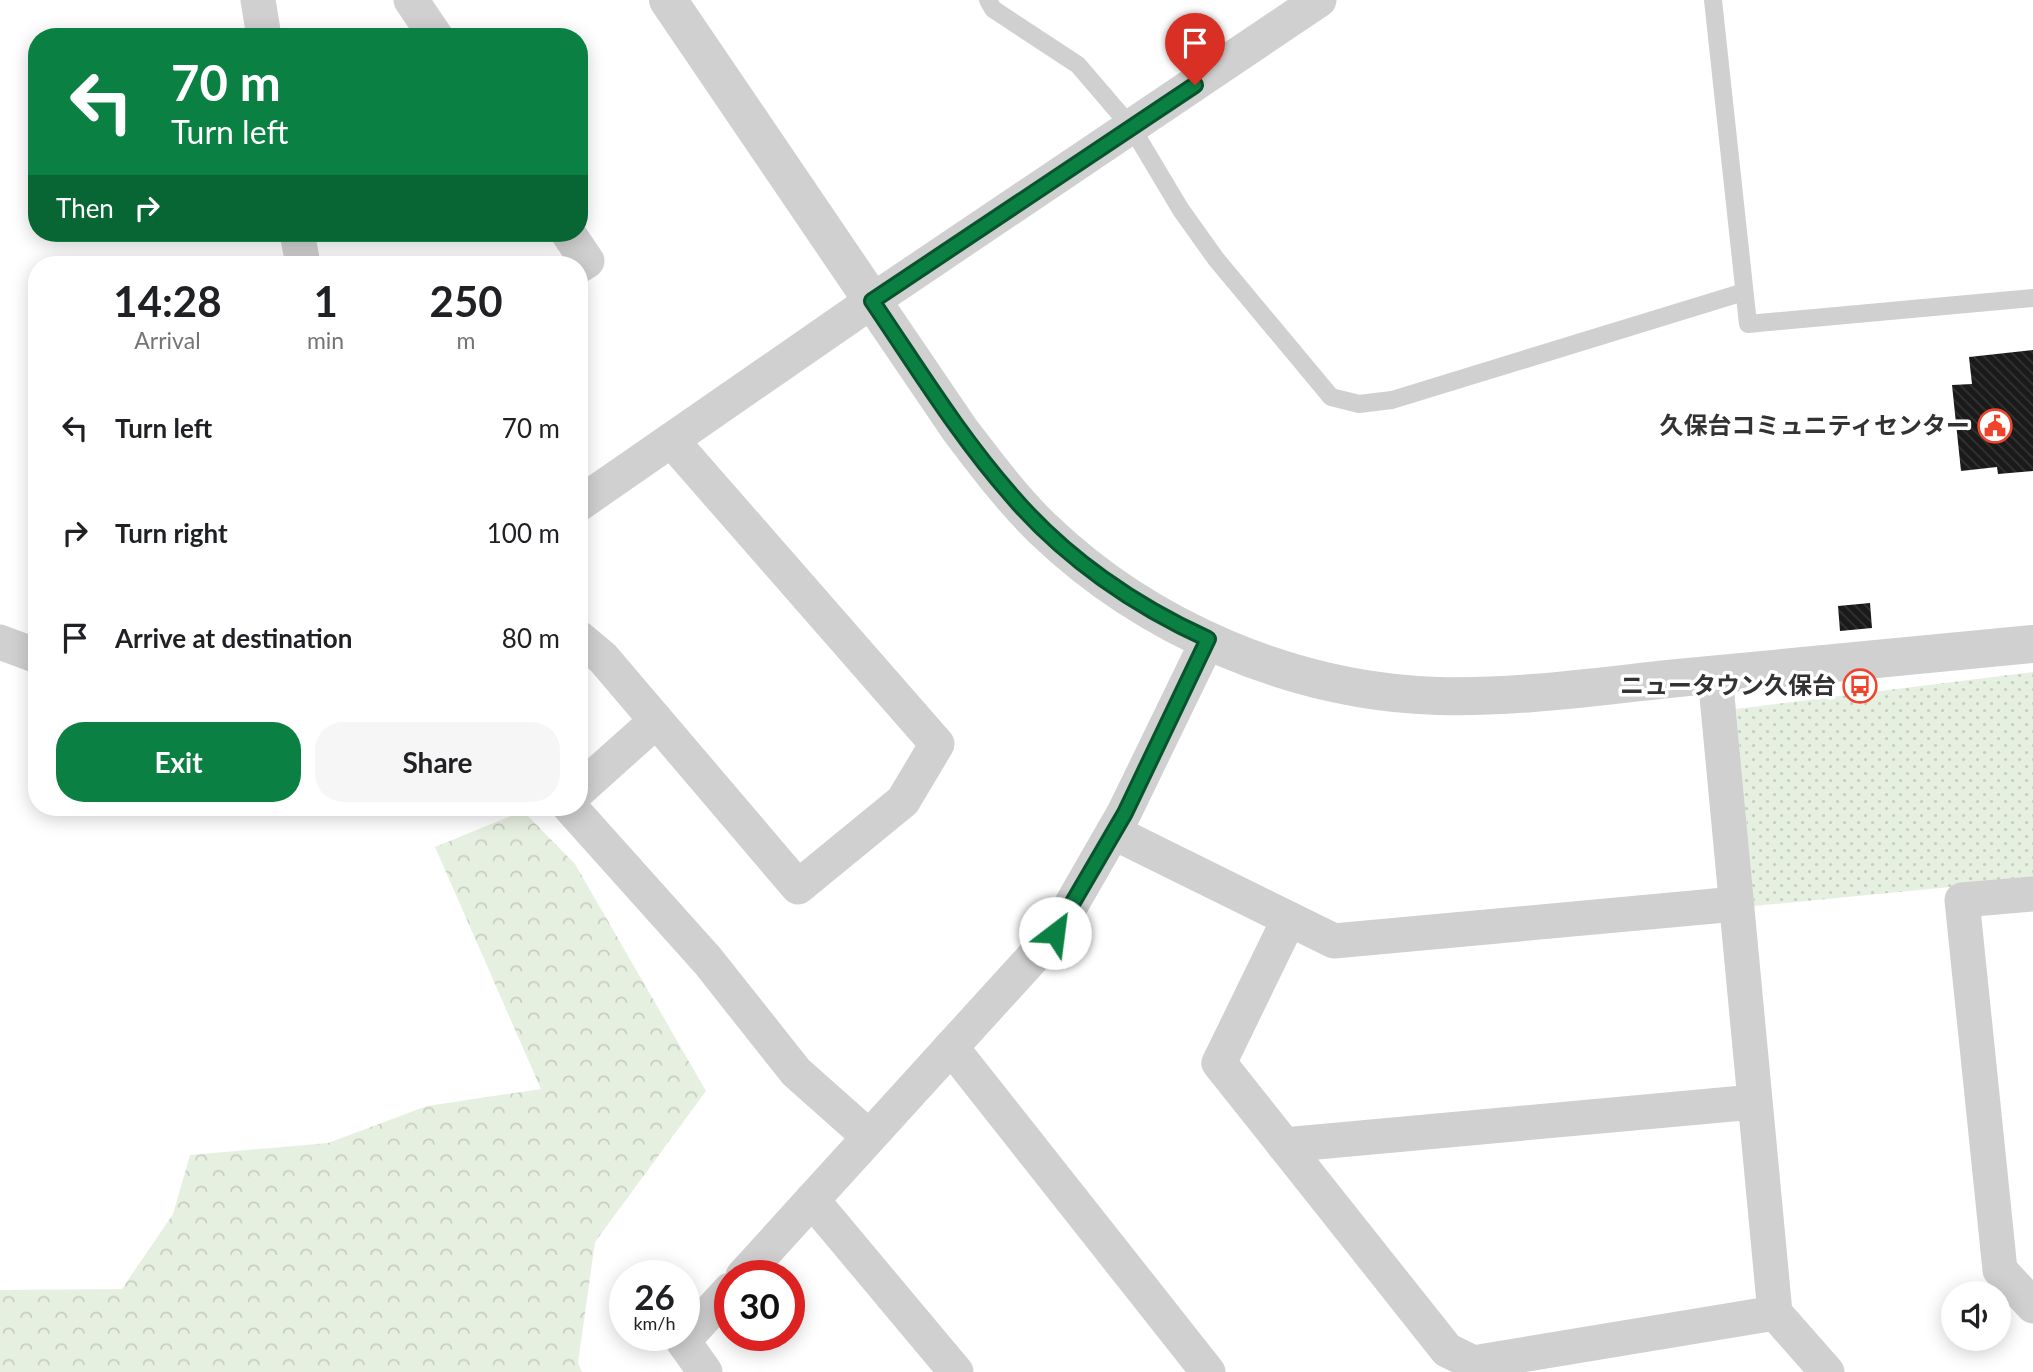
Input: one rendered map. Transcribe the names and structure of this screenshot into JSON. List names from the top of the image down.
{
  "places": {
    "public building": ["久保台コミュニティセンター"],
    "bus stop": ["ニュータウン久保台"]
  },
  "page": {
    "turn": ["70 m", "Turn left"],
    "then": "Then",
    "eta": [
      "14:28",
      "Arrival",
      "1",
      "min",
      "250",
      "m"
    ],
    "list": [
      {
        "name": "Turn left",
        "value": "70 m"
      },
      {
        "name": "Turn right",
        "value": "100 m"
      },
      {
        "name": "Arrive at destination",
        "value": "80 m"
      }
    ],
    "buttons": ["Exit", "Share"],
    "speed": "26 km/h",
    "limit": "30"
  }
}
